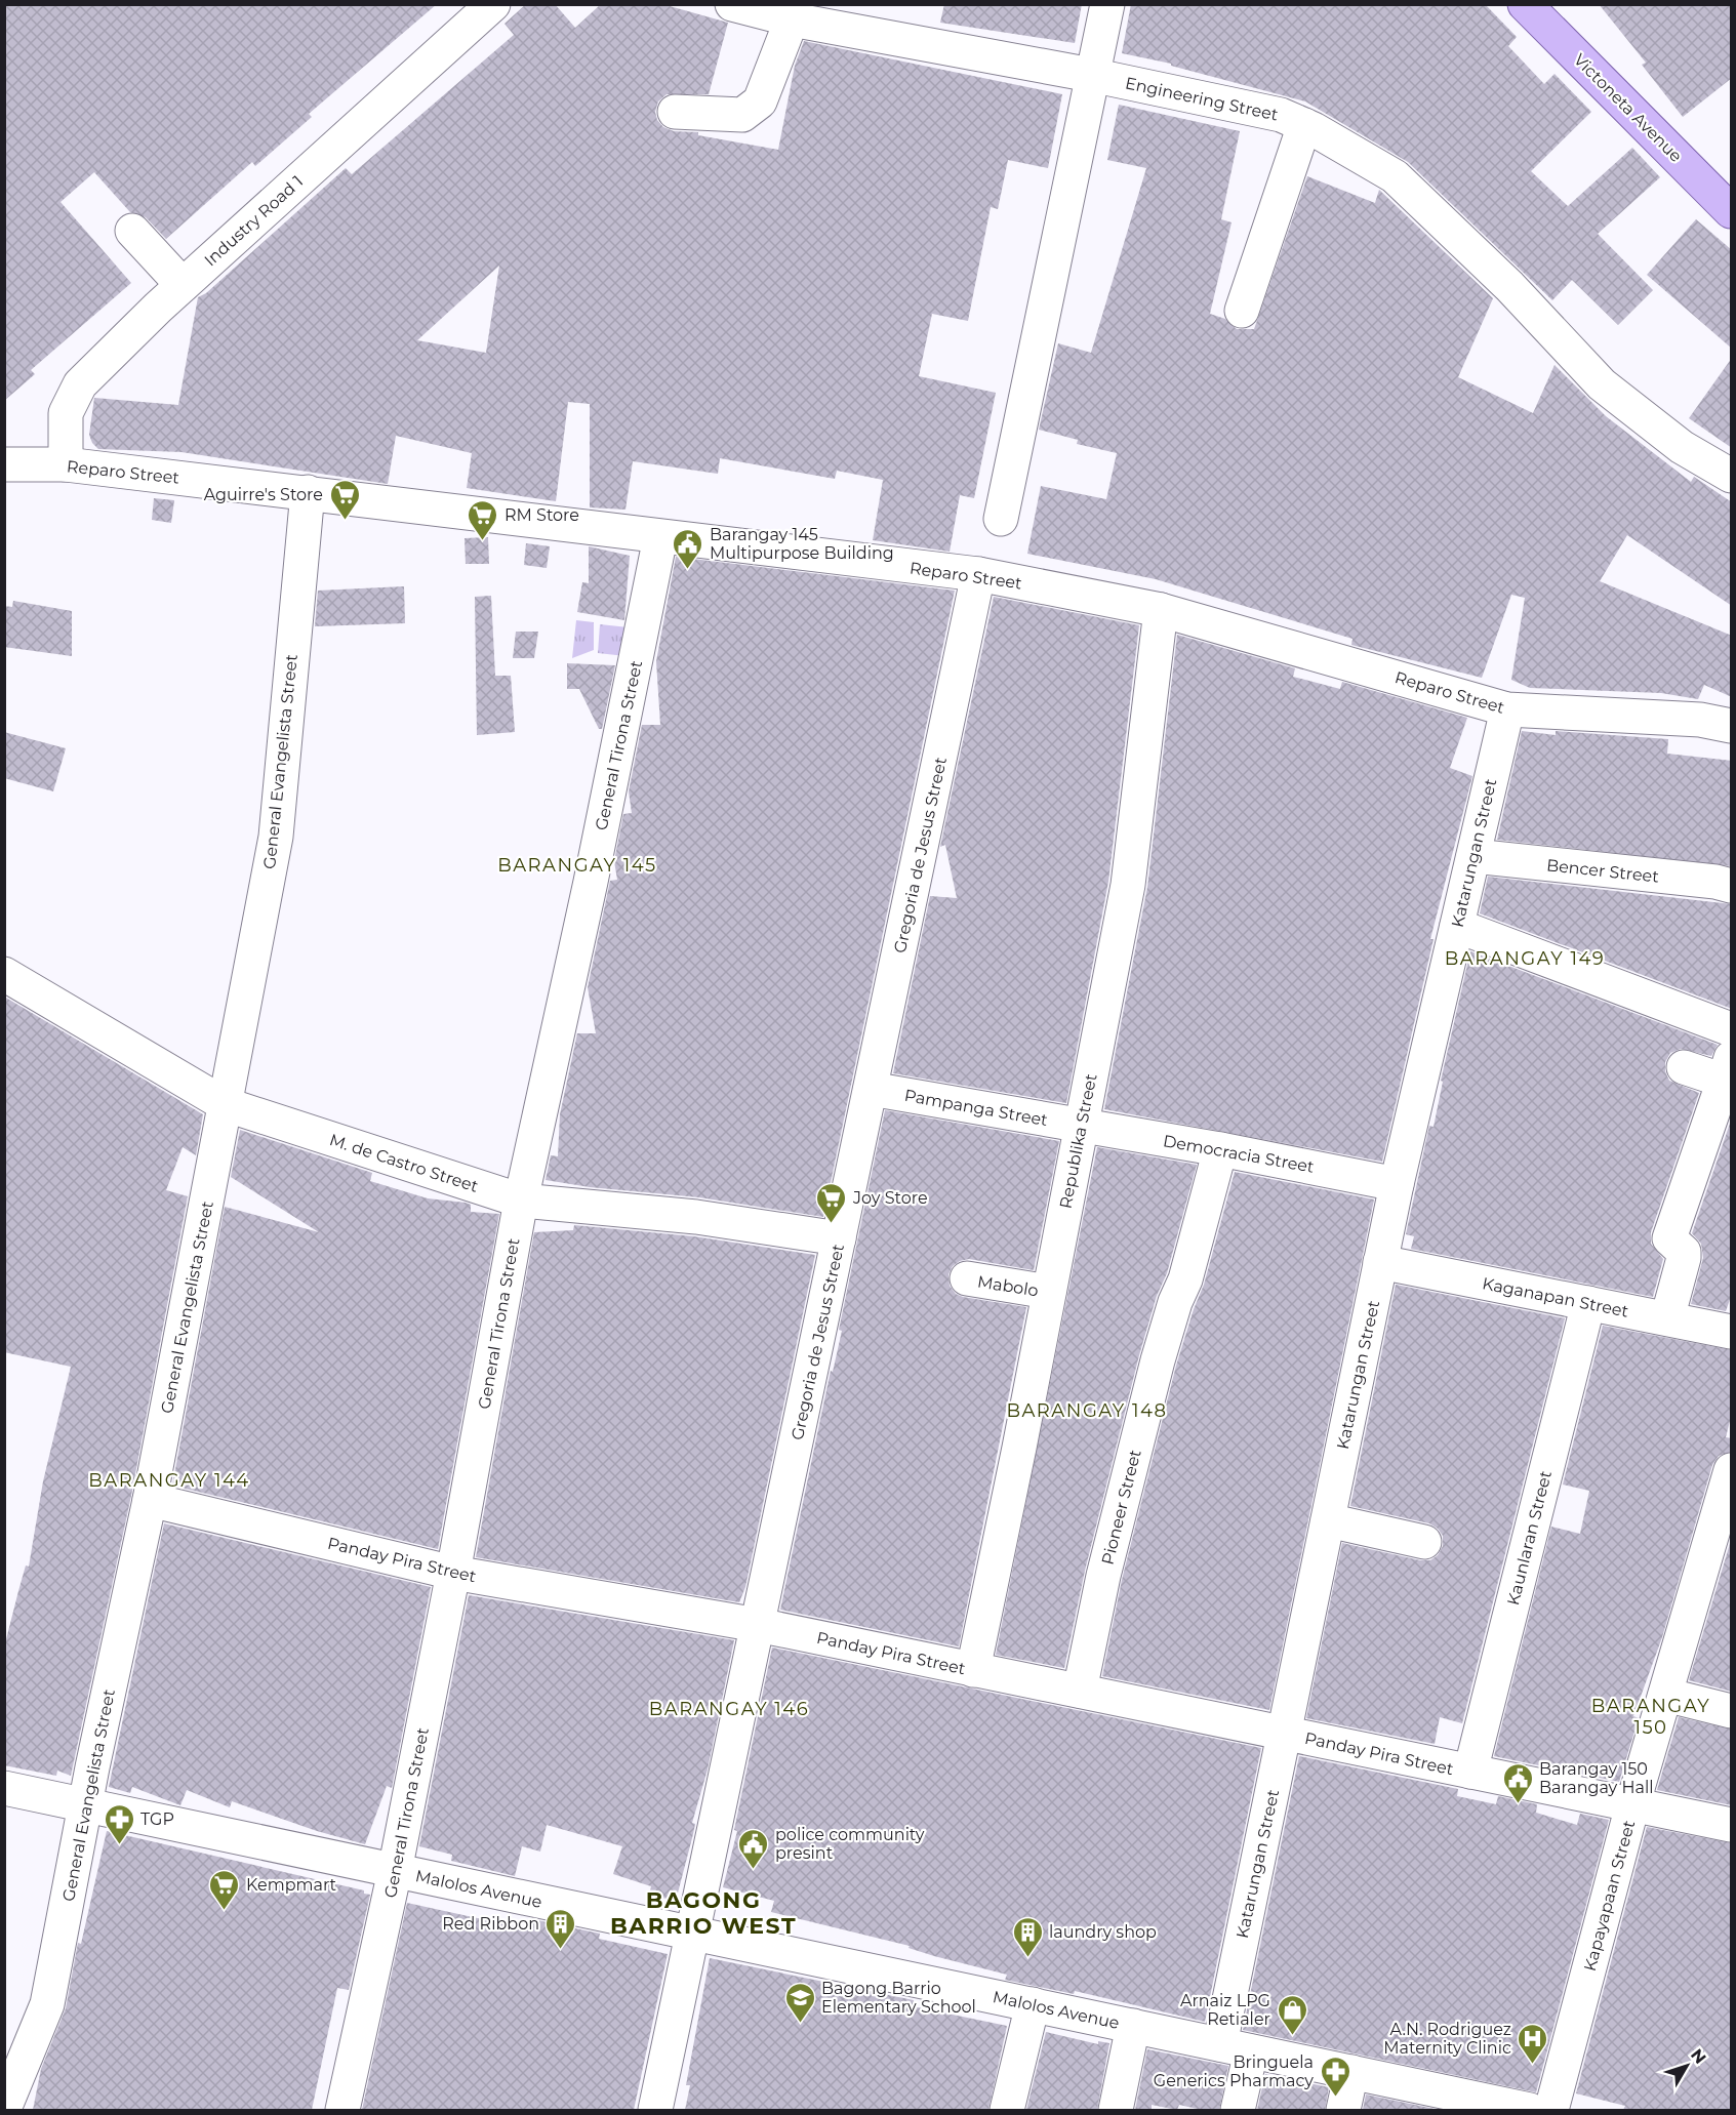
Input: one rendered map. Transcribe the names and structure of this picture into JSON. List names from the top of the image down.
{
  "streets": {
    "main road": ["Victoneta Avenue"],
    "street": [
      "Engineering Street",
      "Industry Road 1",
      "Reparo Street",
      "General Tirona Street",
      "General Evangelista Street",
      "Katarungan Street",
      "Gregoria de Jesus Street",
      "Bencer Street",
      "Pampanga Street",
      "Republika Street",
      "Democracia Street",
      "M. de Castro Street",
      "Mabolo",
      "Kaganapan Street",
      "Pioneer Street",
      "Kaunlaran Street",
      "Panday Pira Street",
      "Malolos Avenue",
      "Kapayapaan Street"
    ]
  },
  "crossings": [
    ["Industry Road 1", "Reparo Street"],
    ["Reparo Street", "General Tirona Street"],
    ["Reparo Street", "General Evangelista Street"],
    ["Reparo Street", "Katarungan Street"],
    ["Reparo Street", "Gregoria de Jesus Street"],
    ["Reparo Street", "Republika Street"],
    ["General Tirona Street", "M. de Castro Street"],
    ["General Tirona Street", "Panday Pira Street"],
    ["General Tirona Street", "Malolos Avenue"],
    ["General Evangelista Street", "M. de Castro Street"],
    ["General Evangelista Street", "Panday Pira Street"],
    ["General Evangelista Street", "Malolos Avenue"],
    ["Katarungan Street", "Bencer Street"],
    ["Katarungan Street", "Democracia Street"],
    ["Katarungan Street", "Kaganapan Street"],
    ["Katarungan Street", "Panday Pira Street"],
    ["Katarungan Street", "Malolos Avenue"],
    ["Gregoria de Jesus Street", "Pampanga Street"],
    ["Gregoria de Jesus Street", "M. de Castro Street"],
    ["Gregoria de Jesus Street", "Panday Pira Street"],
    ["Gregoria de Jesus Street", "Malolos Avenue"],
    ["Pampanga Street", "Republika Street"],
    ["Pampanga Street", "Democracia Street"],
    ["Republika Street", "Democracia Street"],
    ["Republika Street", "Mabolo"],
    ["Republika Street", "Panday Pira Street"],
    ["Democracia Street", "Pioneer Street"],
    ["Kaganapan Street", "Kaunlaran Street"],
    ["Pioneer Street", "Panday Pira Street"],
    ["Kaunlaran Street", "Panday Pira Street"],
    ["Panday Pira Street", "Kapayapaan Street"]
  ],
  "districts": [
    "BARANGAY 145",
    "BARANGAY 149",
    "BARANGAY 148",
    "BARANGAY 144",
    "BARANGAY 150",
    "BARANGAY 146",
    "BAGONG BARRIO WEST"
  ],
  "places": {
    "supermarket": [
      "Aguirre's Store",
      "RM Store",
      "Joy Store",
      "Kempmart"
    ],
    "public building": ["Barangay 145 Multipurpose Building", "Barangay 150 Barangay Hall", "police community presint"],
    "pharmacy": ["TGP", "Bringuela Generics Pharmacy"],
    "building": ["Red Ribbon", "laundry shop"],
    "school or university": ["Bagong Barrio Elementary School"],
    "shop": ["Arnaiz LPG Retialer"],
    "hospital": ["A.N. Rodriguez Maternity Clinic"]
  },
  "north": "top right"
}
